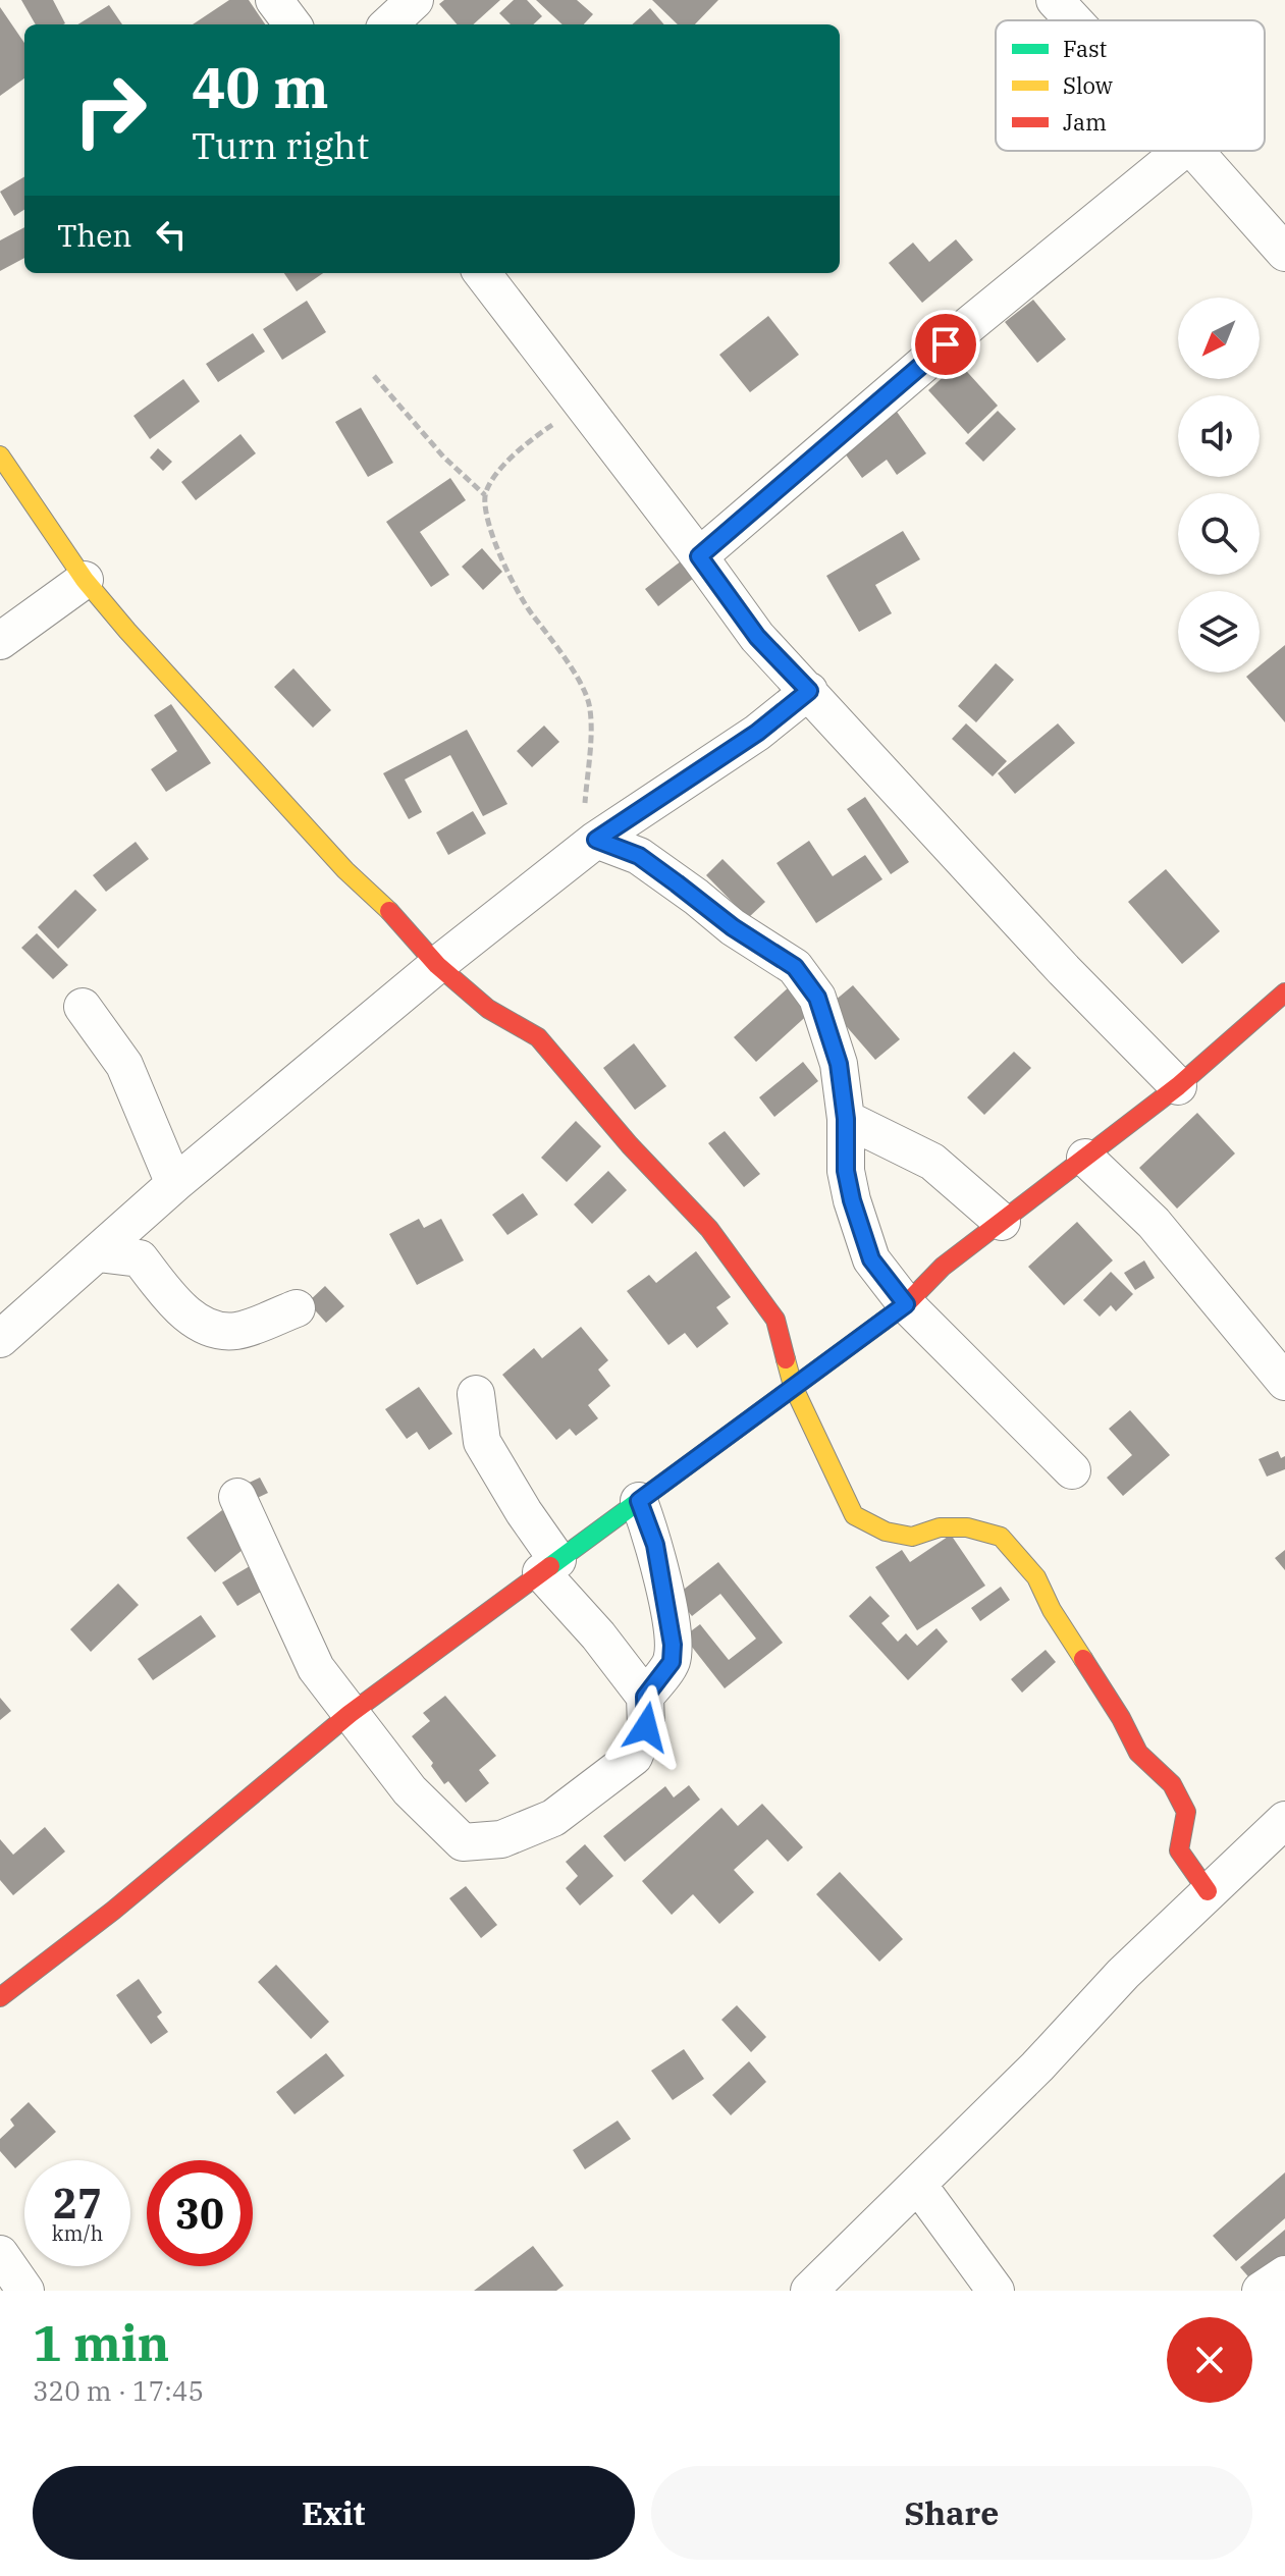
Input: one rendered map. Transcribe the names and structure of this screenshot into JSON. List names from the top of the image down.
{
  "legend": ["Fast", "Slow", "Jam"],
  "north": "bottom left",
  "page": {
    "turn": ["40 m", "Turn right"],
    "then": "Then",
    "speed": "27 km/h",
    "limit": "30",
    "heading": ["1 min", "320 m · 17:45"],
    "buttons": ["Exit", "Share"]
  }
}
